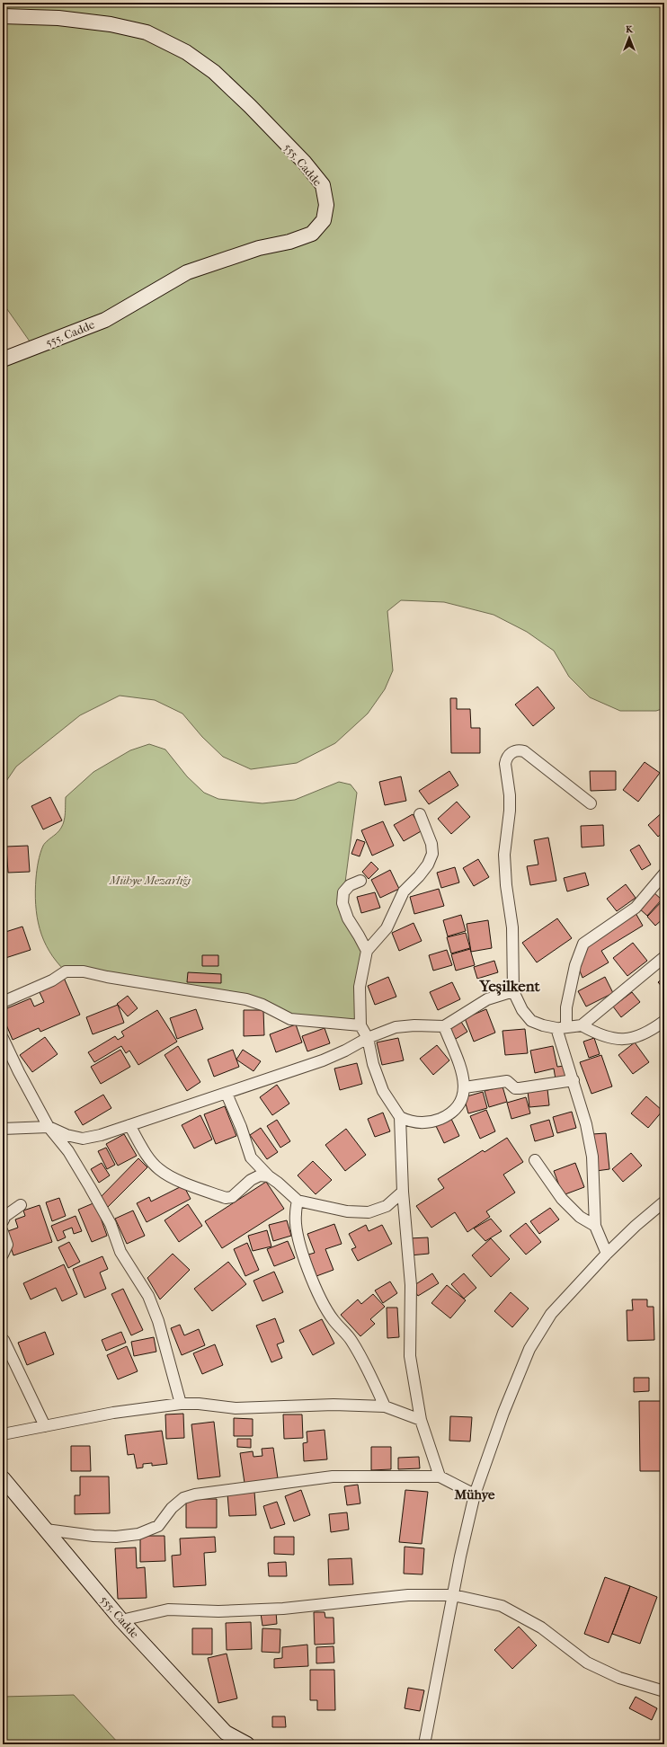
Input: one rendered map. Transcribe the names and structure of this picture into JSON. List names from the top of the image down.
{
  "streets": {
    "street": ["555. Cadde"]
  },
  "districts": ["Yeşilkent", "Mühye"],
  "parks": ["Mühye Mezarlığı"],
  "north": "top"
}
